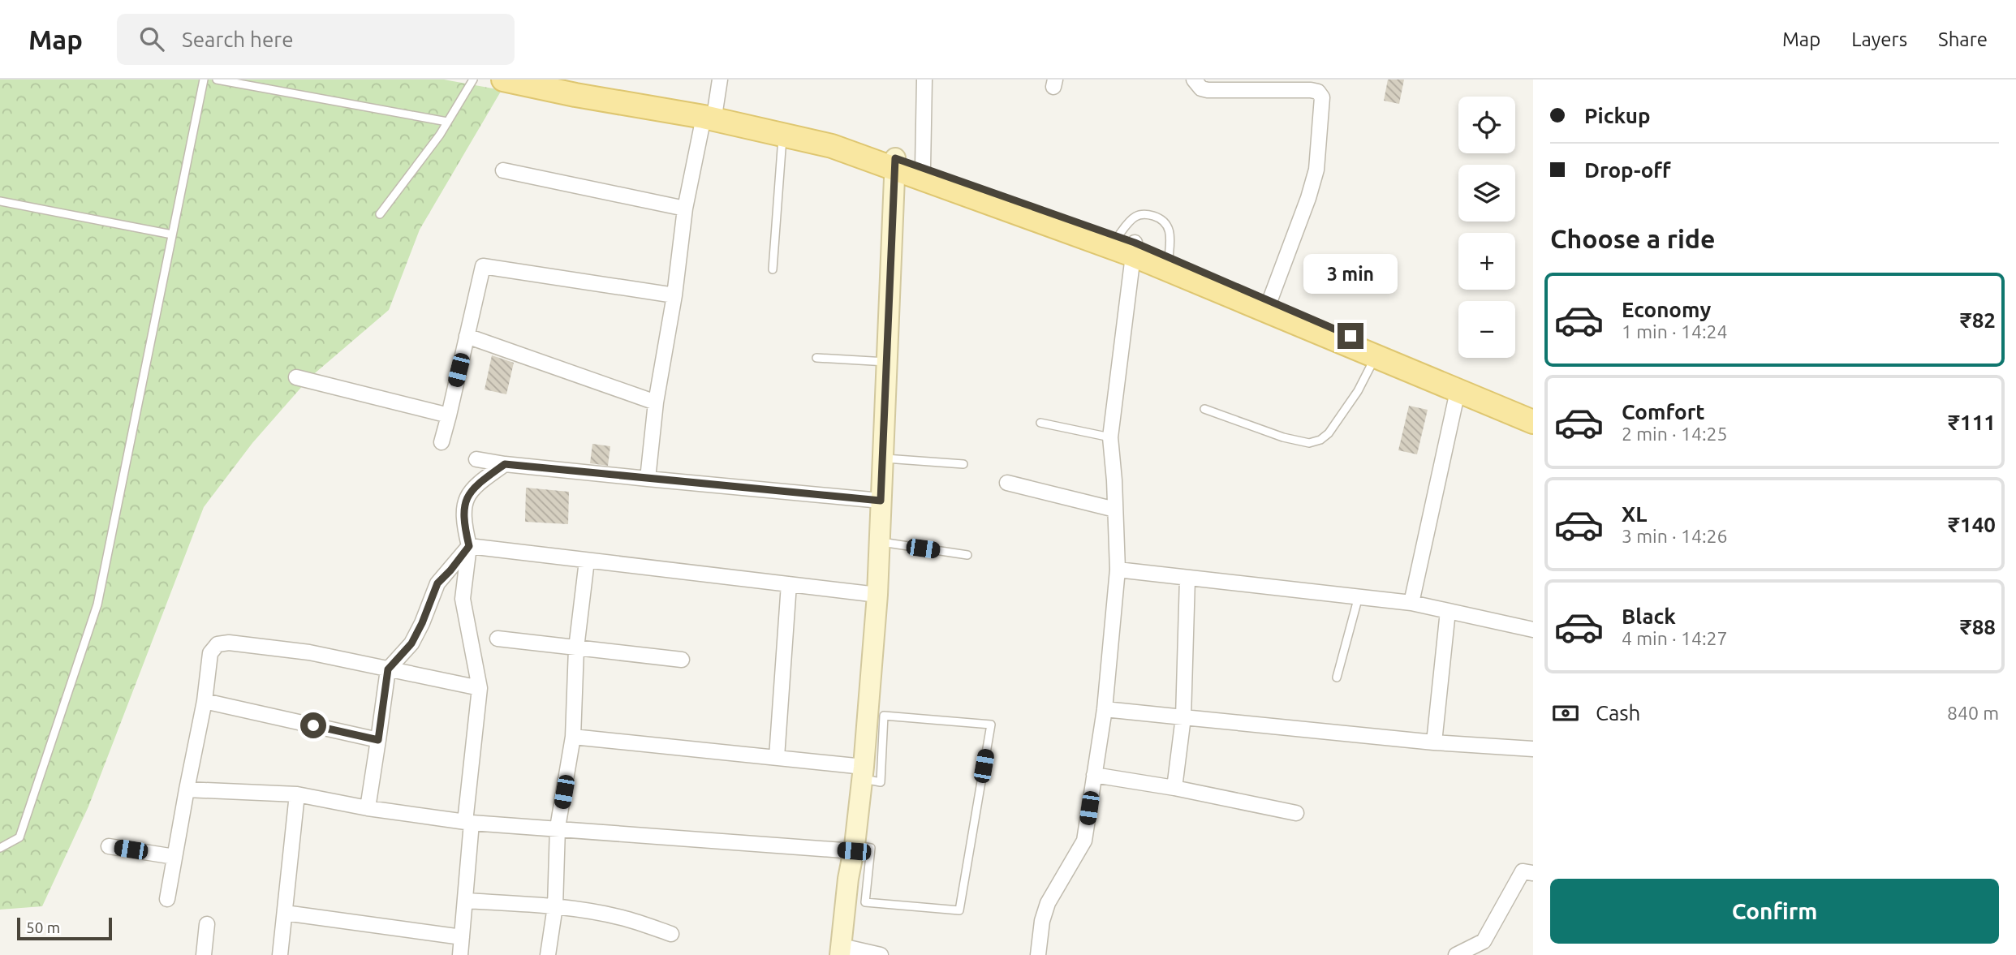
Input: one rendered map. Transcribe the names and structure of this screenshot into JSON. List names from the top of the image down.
{
  "scale_bar": "50 m",
  "page": {
    "header": "Map",
    "search": "Search here",
    "nav": ["Map", "Layers", "Share"],
    "banner": ["Pickup", "Drop-off"],
    "map_buttons": ["+", "−"],
    "heading": "Choose a ride",
    "bubble": "3 min",
    "list": [
      {
        "name": "Economy",
        "note": "1 min · 14:24",
        "value": "₹82"
      },
      {
        "name": "Comfort",
        "note": "2 min · 14:25",
        "value": "₹111"
      },
      {
        "name": "XL",
        "note": "3 min · 14:26",
        "value": "₹140"
      },
      {
        "name": "Black",
        "note": "4 min · 14:27",
        "value": "₹88"
      }
    ],
    "pay": ["Cash", "840 m"],
    "buttons": "Confirm",
    "scale": "50 m"
  }
}
